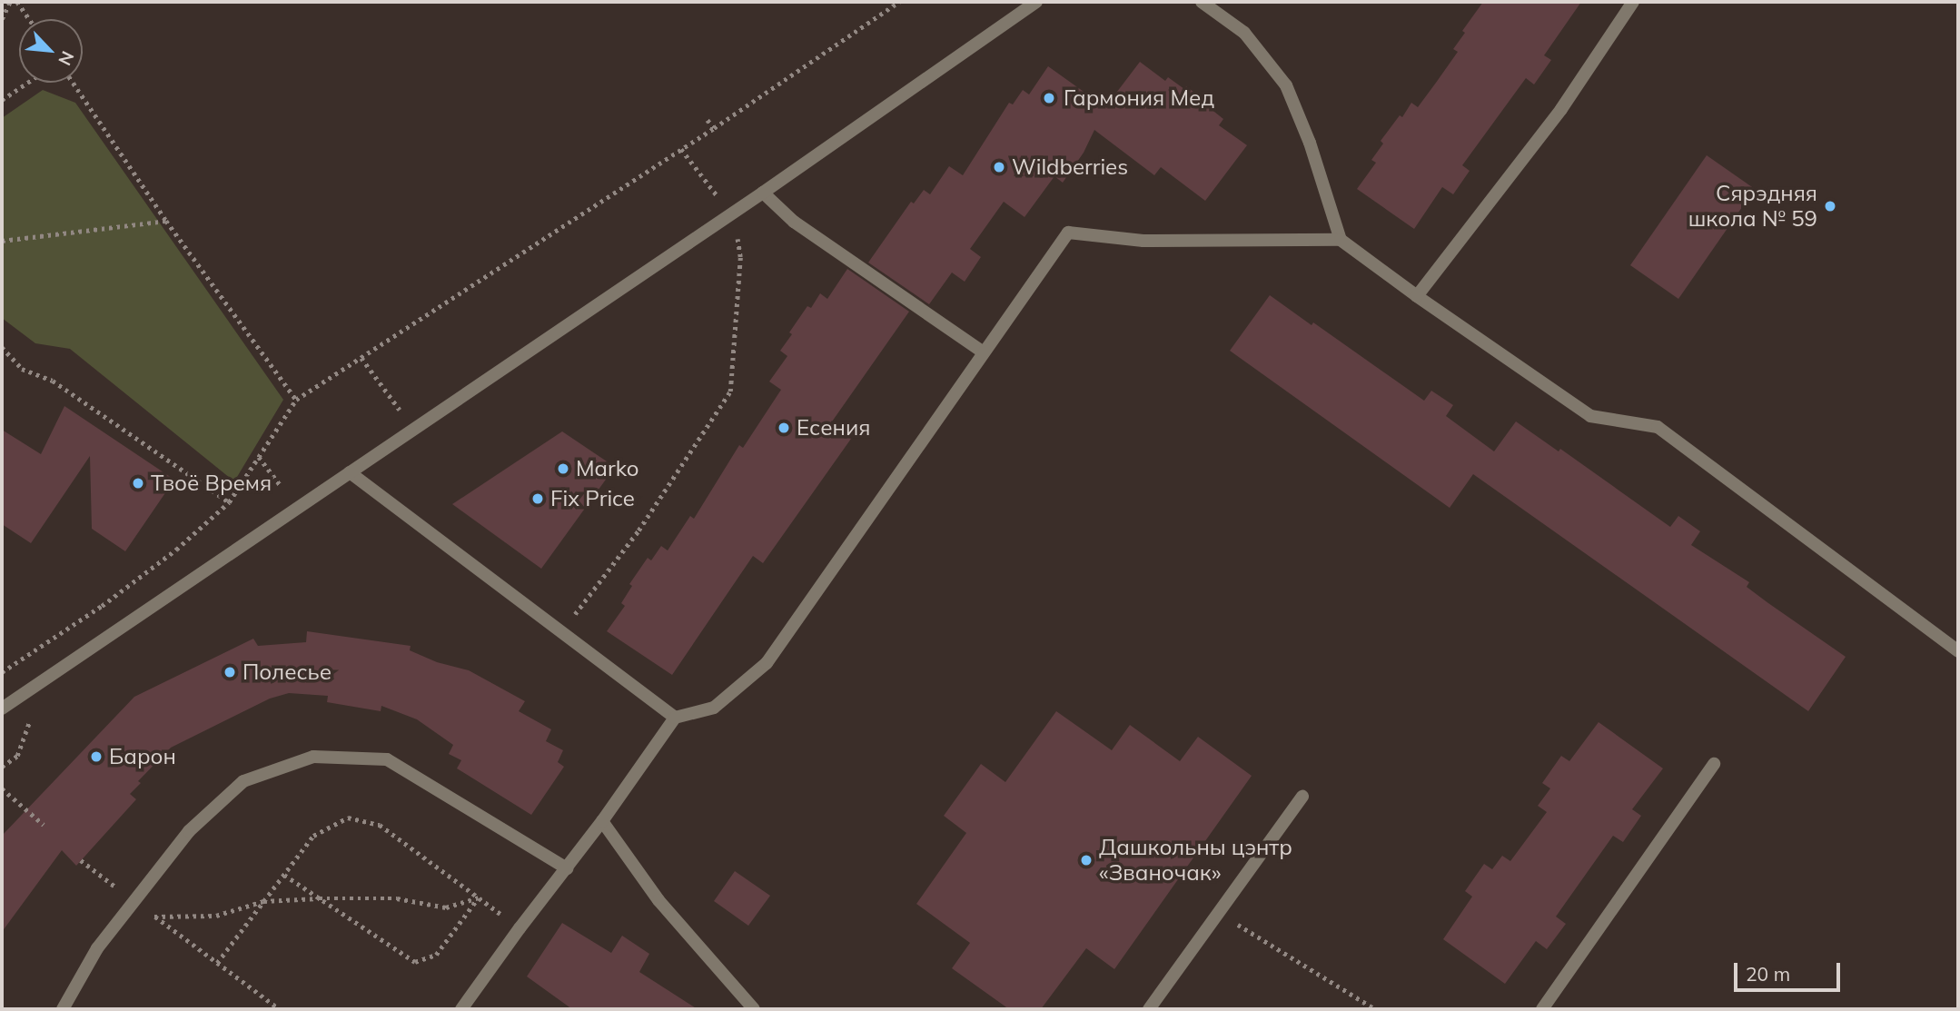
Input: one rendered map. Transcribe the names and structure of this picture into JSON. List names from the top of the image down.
{
  "places": [
    "Гармония Мед",
    "Wildberries",
    "Сярэдняя школа № 59",
    "Есения",
    "Marko",
    "Твоё Время",
    "Fix Price",
    "Полесье",
    "Барон",
    "Дашкольны цэнтр «Званочак»"
  ],
  "scale_bar": "20 m",
  "north": "bottom right"
}
